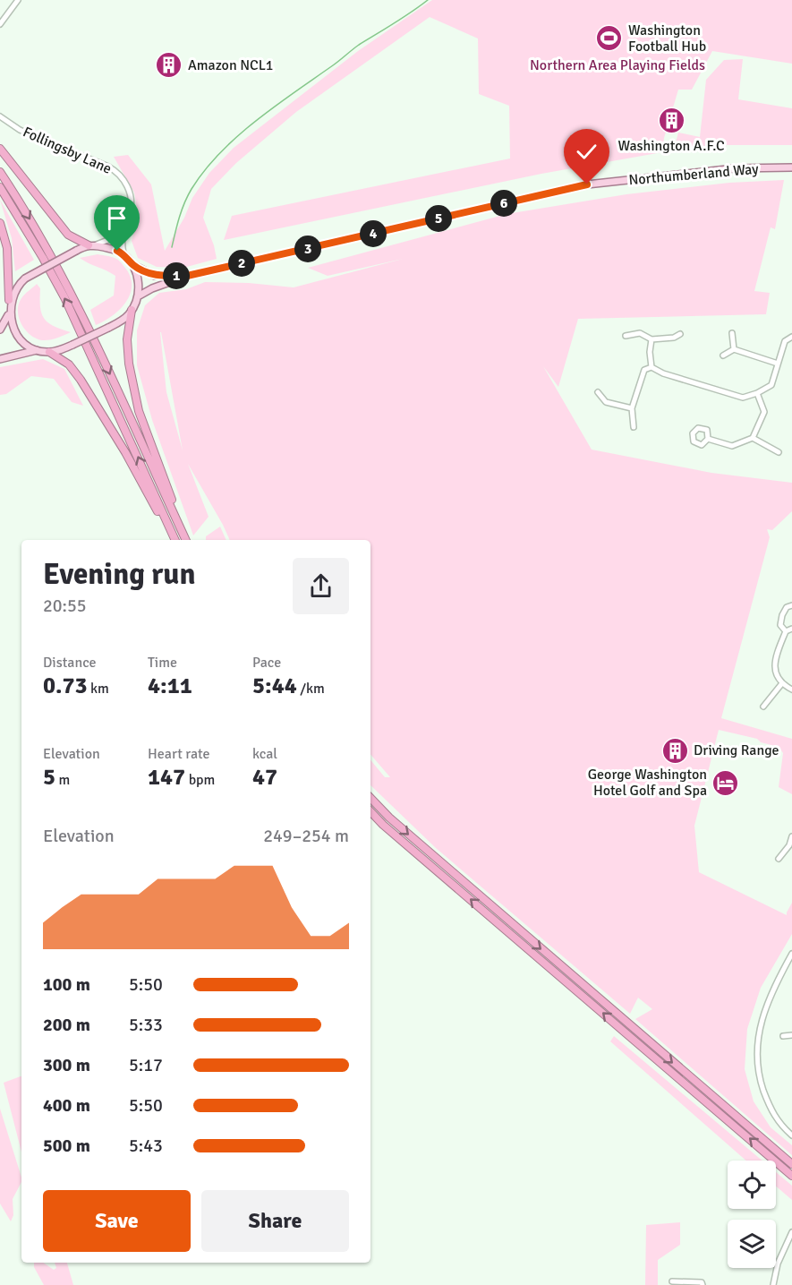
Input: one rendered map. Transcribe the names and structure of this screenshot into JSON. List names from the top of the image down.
{
  "streets": {
    "main road": ["Northumberland Way"],
    "street": ["Follingsby Lane"]
  },
  "crossings": [
    ["Follingsby Lane", "Northumberland Way"]
  ],
  "parks": ["Northern Area Playing Fields"],
  "places": {
    "sports": ["Washington Football Hub"],
    "building": ["Amazon NCL1", "Washington A.F.C", "Driving Range"],
    "hotel": ["George Washington Hotel Golf and Spa"]
  },
  "page": {
    "pins": [
      "6",
      "5",
      "4",
      "3",
      "2",
      "1"
    ],
    "heading": ["Evening run", "20:55"],
    "stats": [
      ["Distance", "0.73 km"],
      ["Time", "4:11"],
      ["Pace", "5:44 /km"],
      ["Elevation", "5 m"],
      ["Heart rate", "147 bpm"],
      ["kcal", "47"]
    ],
    "chart": ["Elevation", "249–254 m"],
    "list": [
      {
        "name": "100 m",
        "note": "5:50"
      },
      {
        "name": "200 m",
        "note": "5:33"
      },
      {
        "name": "300 m",
        "note": "5:17"
      },
      {
        "name": "400 m",
        "note": "5:50"
      },
      {
        "name": "500 m",
        "note": "5:43"
      }
    ],
    "buttons": ["Save", "Share"]
  }
}
